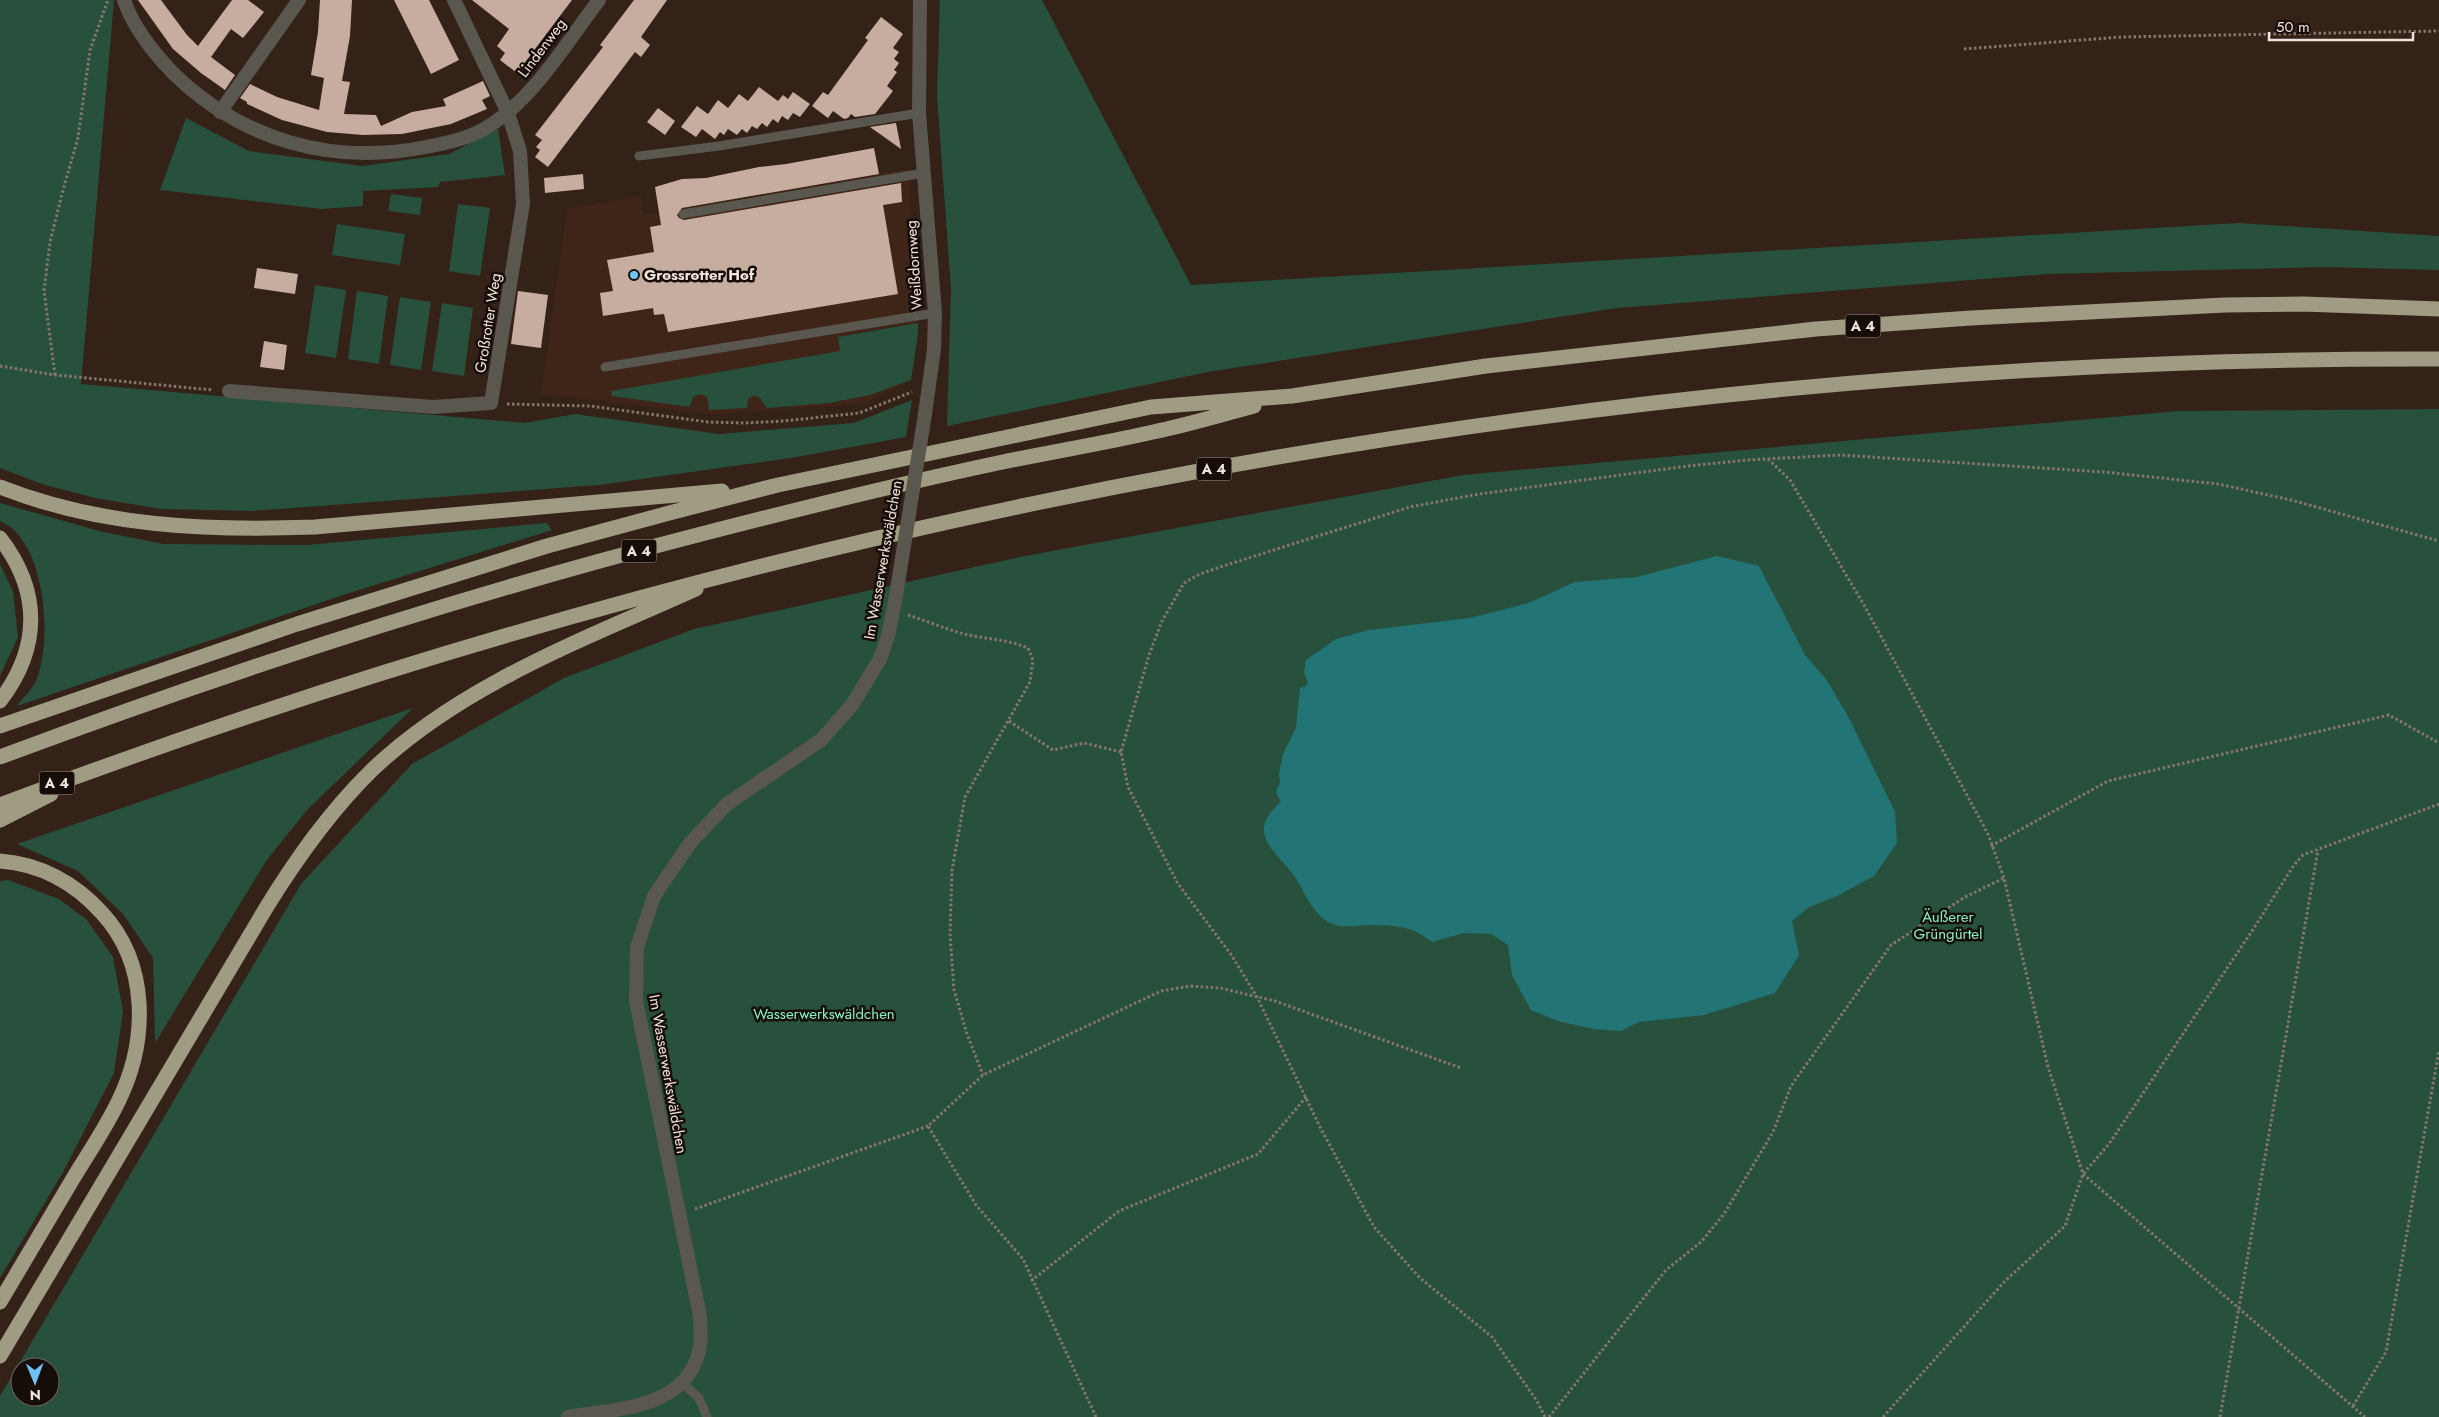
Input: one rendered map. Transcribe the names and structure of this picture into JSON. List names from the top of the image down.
{
  "streets": {
    "highway": ["A 4"],
    "street": [
      "Lindenweg",
      "Weißdornweg",
      "Großrotter Weg",
      "Im Wasserwerkswäldchen"
    ]
  },
  "crossings": [
    ["Lindenweg", "Großrotter Weg"],
    ["Weißdornweg", "Im Wasserwerkswäldchen"]
  ],
  "parks": ["Äußerer Grüngürtel", "Wasserwerkswäldchen"],
  "places": ["Grossrotter Hof"],
  "scale_bar": "50 m",
  "north": "bottom"
}
